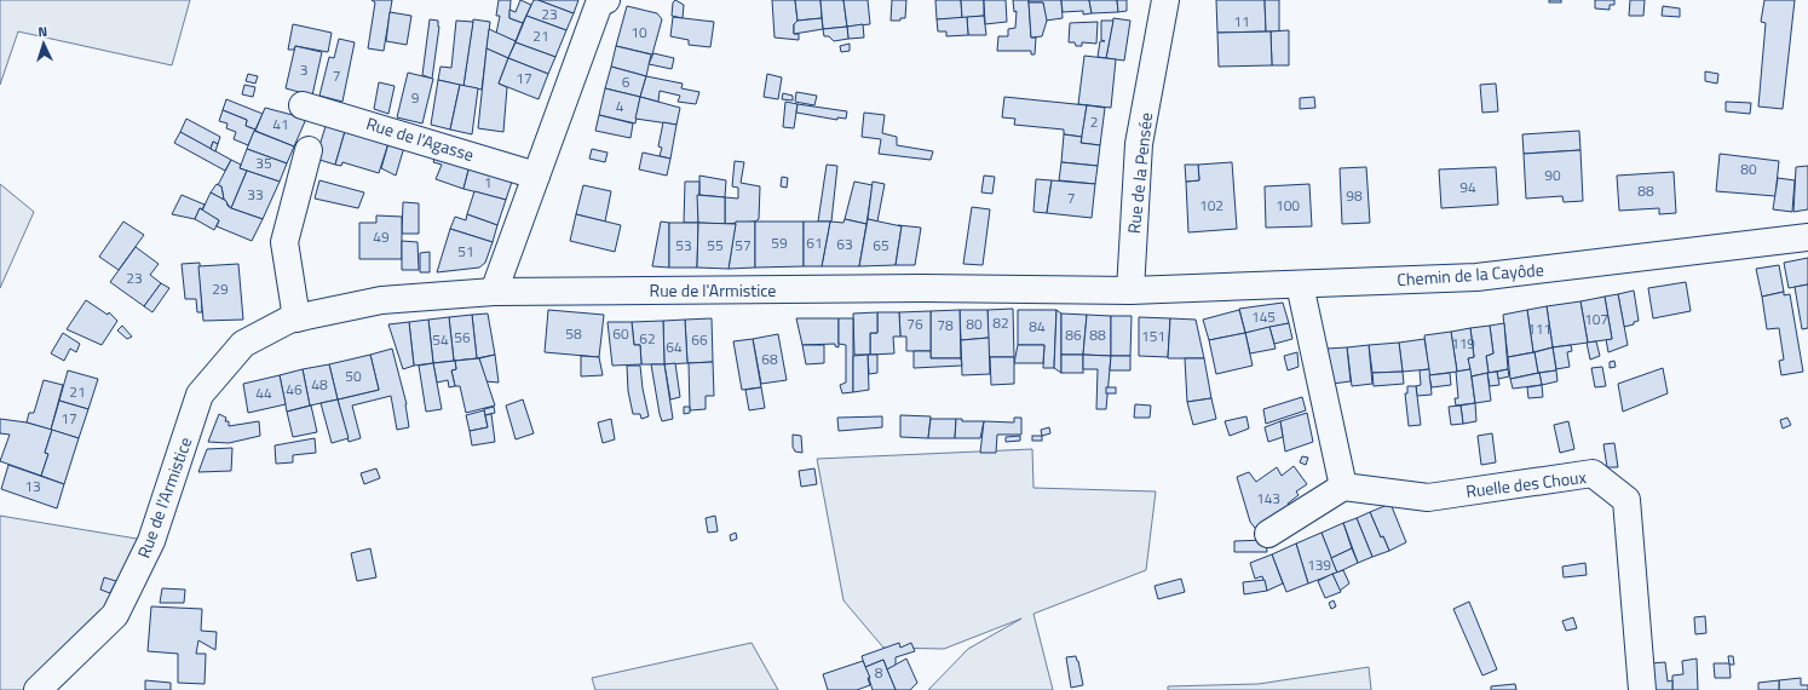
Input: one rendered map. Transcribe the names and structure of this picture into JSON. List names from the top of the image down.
{
  "streets": {
    "street": [
      "Rue de l'Agasse",
      "Rue de la Pensée",
      "Chemin de la Cayôde",
      "Rue de l'Armistice",
      "Ruelle des Choux"
    ]
  },
  "crossings": [
    ["Rue de la Pensée", "Chemin de la Cayôde"],
    ["Rue de la Pensée", "Rue de l'Armistice"],
    ["Chemin de la Cayôde", "Rue de l'Armistice"]
  ],
  "house_numbers": [
    "23",
    "11",
    "10",
    "21",
    "3",
    "7",
    "17",
    "6",
    "9",
    "4",
    "2",
    "41",
    "35",
    "80",
    "90",
    "1",
    "94",
    "88",
    "33",
    "98",
    "7",
    "102",
    "100",
    "49",
    "59",
    "61",
    "63",
    "53",
    "55",
    "57",
    "65",
    "51",
    "23",
    "29",
    "145",
    "107",
    "82",
    "76",
    "80",
    "78",
    "84",
    "111",
    "58",
    "60",
    "86",
    "88",
    "151",
    "56",
    "62",
    "54",
    "66",
    "119",
    "64",
    "68",
    "50",
    "48",
    "46",
    "21",
    "44",
    "17",
    "13",
    "143",
    "139",
    "8"
  ],
  "north": "top"
}
